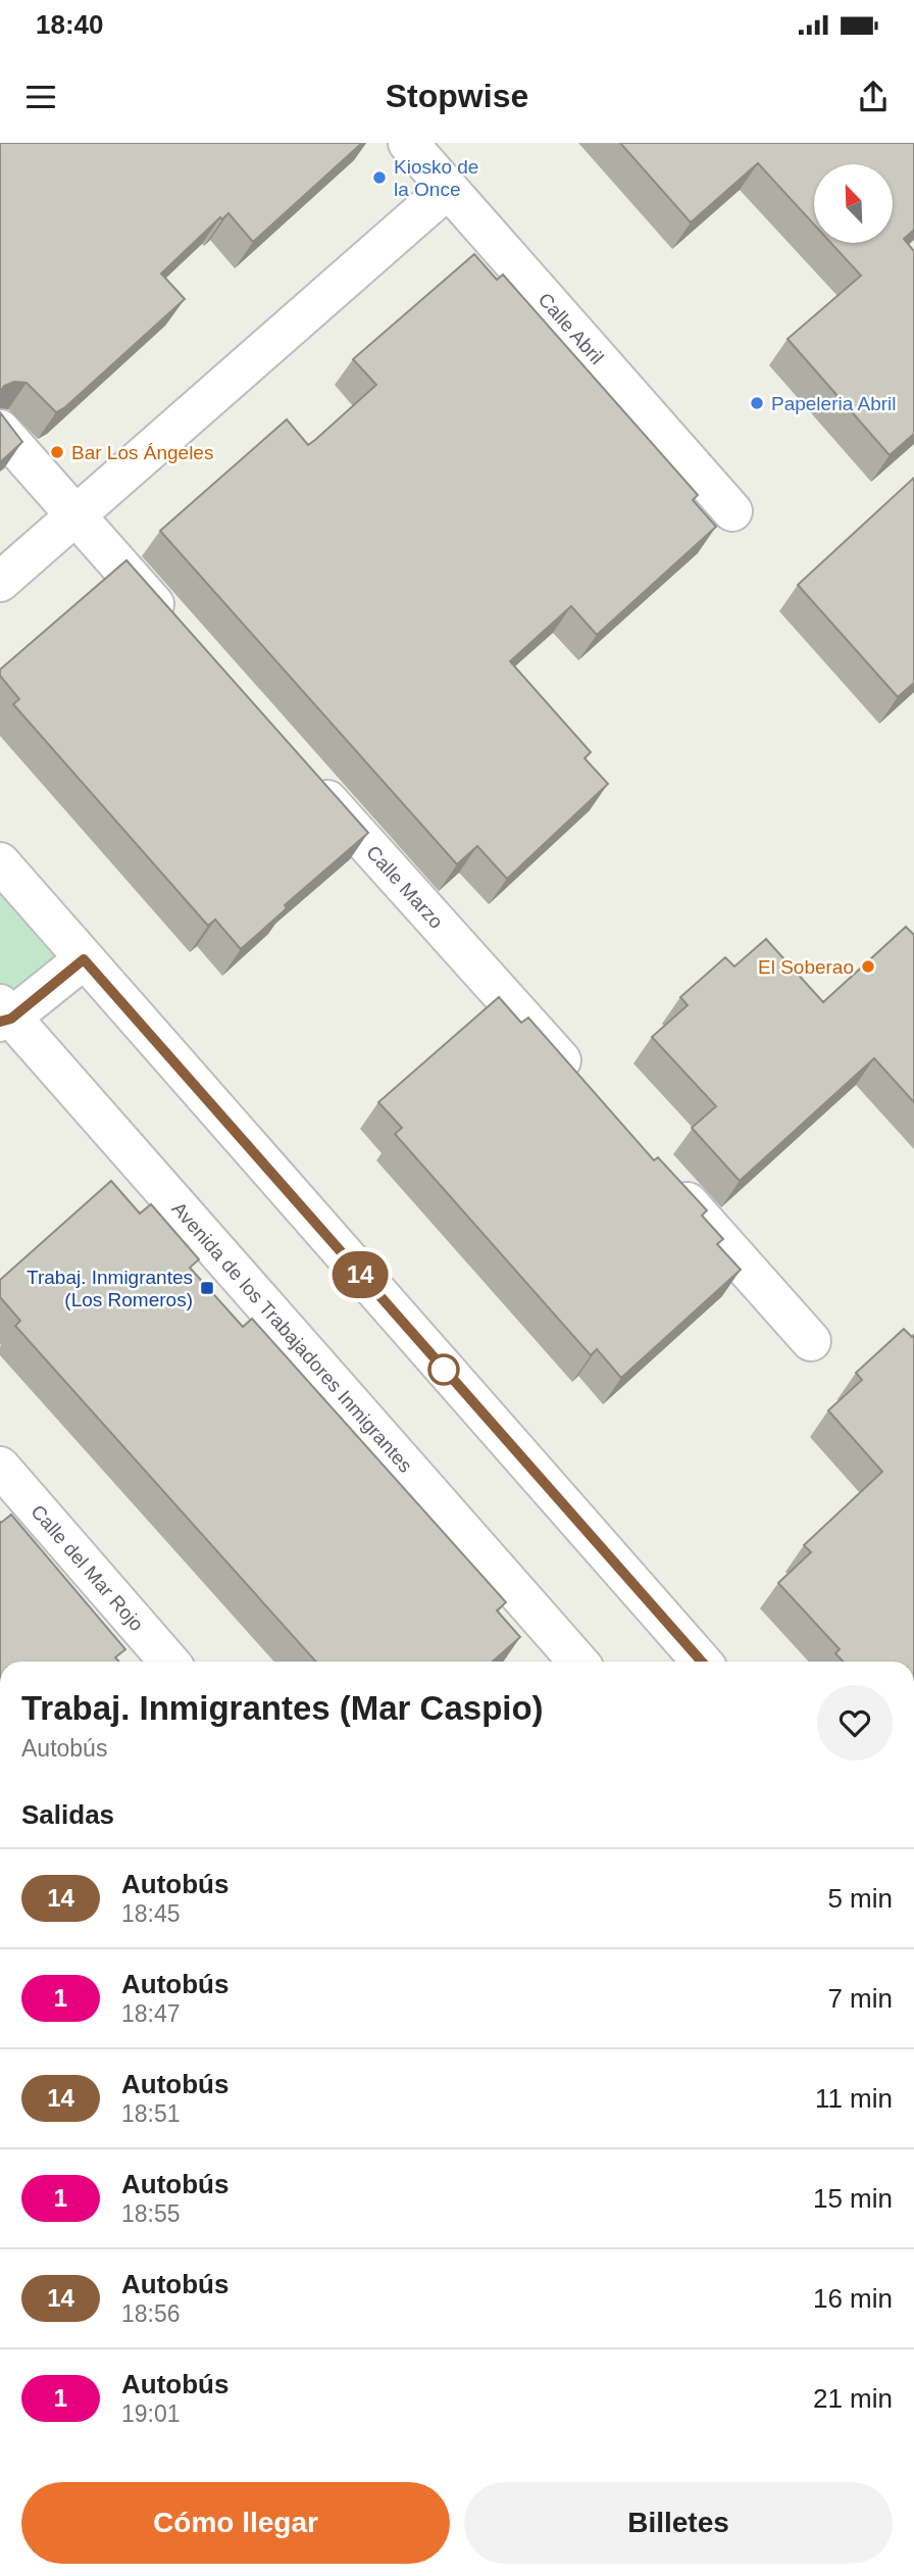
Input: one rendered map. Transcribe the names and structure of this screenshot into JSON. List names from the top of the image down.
{
  "streets": {
    "street": [
      "Calle Abril",
      "Calle Marzo",
      "Avenida de los Trabajadores Inmigrantes",
      "Calle del Mar Rojo"
    ]
  },
  "places": {
    "other": [
      "Kiosko de la Once",
      "Papeleria Abril",
      "Bar Los Ángeles",
      "El Soberao"
    ],
    "transit": ["Trabaj. Inmigrantes (Los Romeros)"]
  },
  "lines": ["bus line 14"],
  "north": "top left",
  "page": {
    "status": "18:40",
    "header": "Stopwise",
    "on_map": "14",
    "heading": [
      ["Trabaj. Inmigrantes (Mar Caspio)", "Autobús"],
      "Salidas"
    ],
    "list": [
      {
        "mark": "14",
        "name": "Autobús",
        "note": "18:45",
        "value": "5 min"
      },
      {
        "mark": "1",
        "name": "Autobús",
        "note": "18:47",
        "value": "7 min"
      },
      {
        "mark": "14",
        "name": "Autobús",
        "note": "18:51",
        "value": "11 min"
      },
      {
        "mark": "1",
        "name": "Autobús",
        "note": "18:55",
        "value": "15 min"
      },
      {
        "mark": "14",
        "name": "Autobús",
        "note": "18:56",
        "value": "16 min"
      },
      {
        "mark": "1",
        "name": "Autobús",
        "note": "19:01",
        "value": "21 min"
      }
    ],
    "buttons": ["Cómo llegar", "Billetes"]
  }
}
